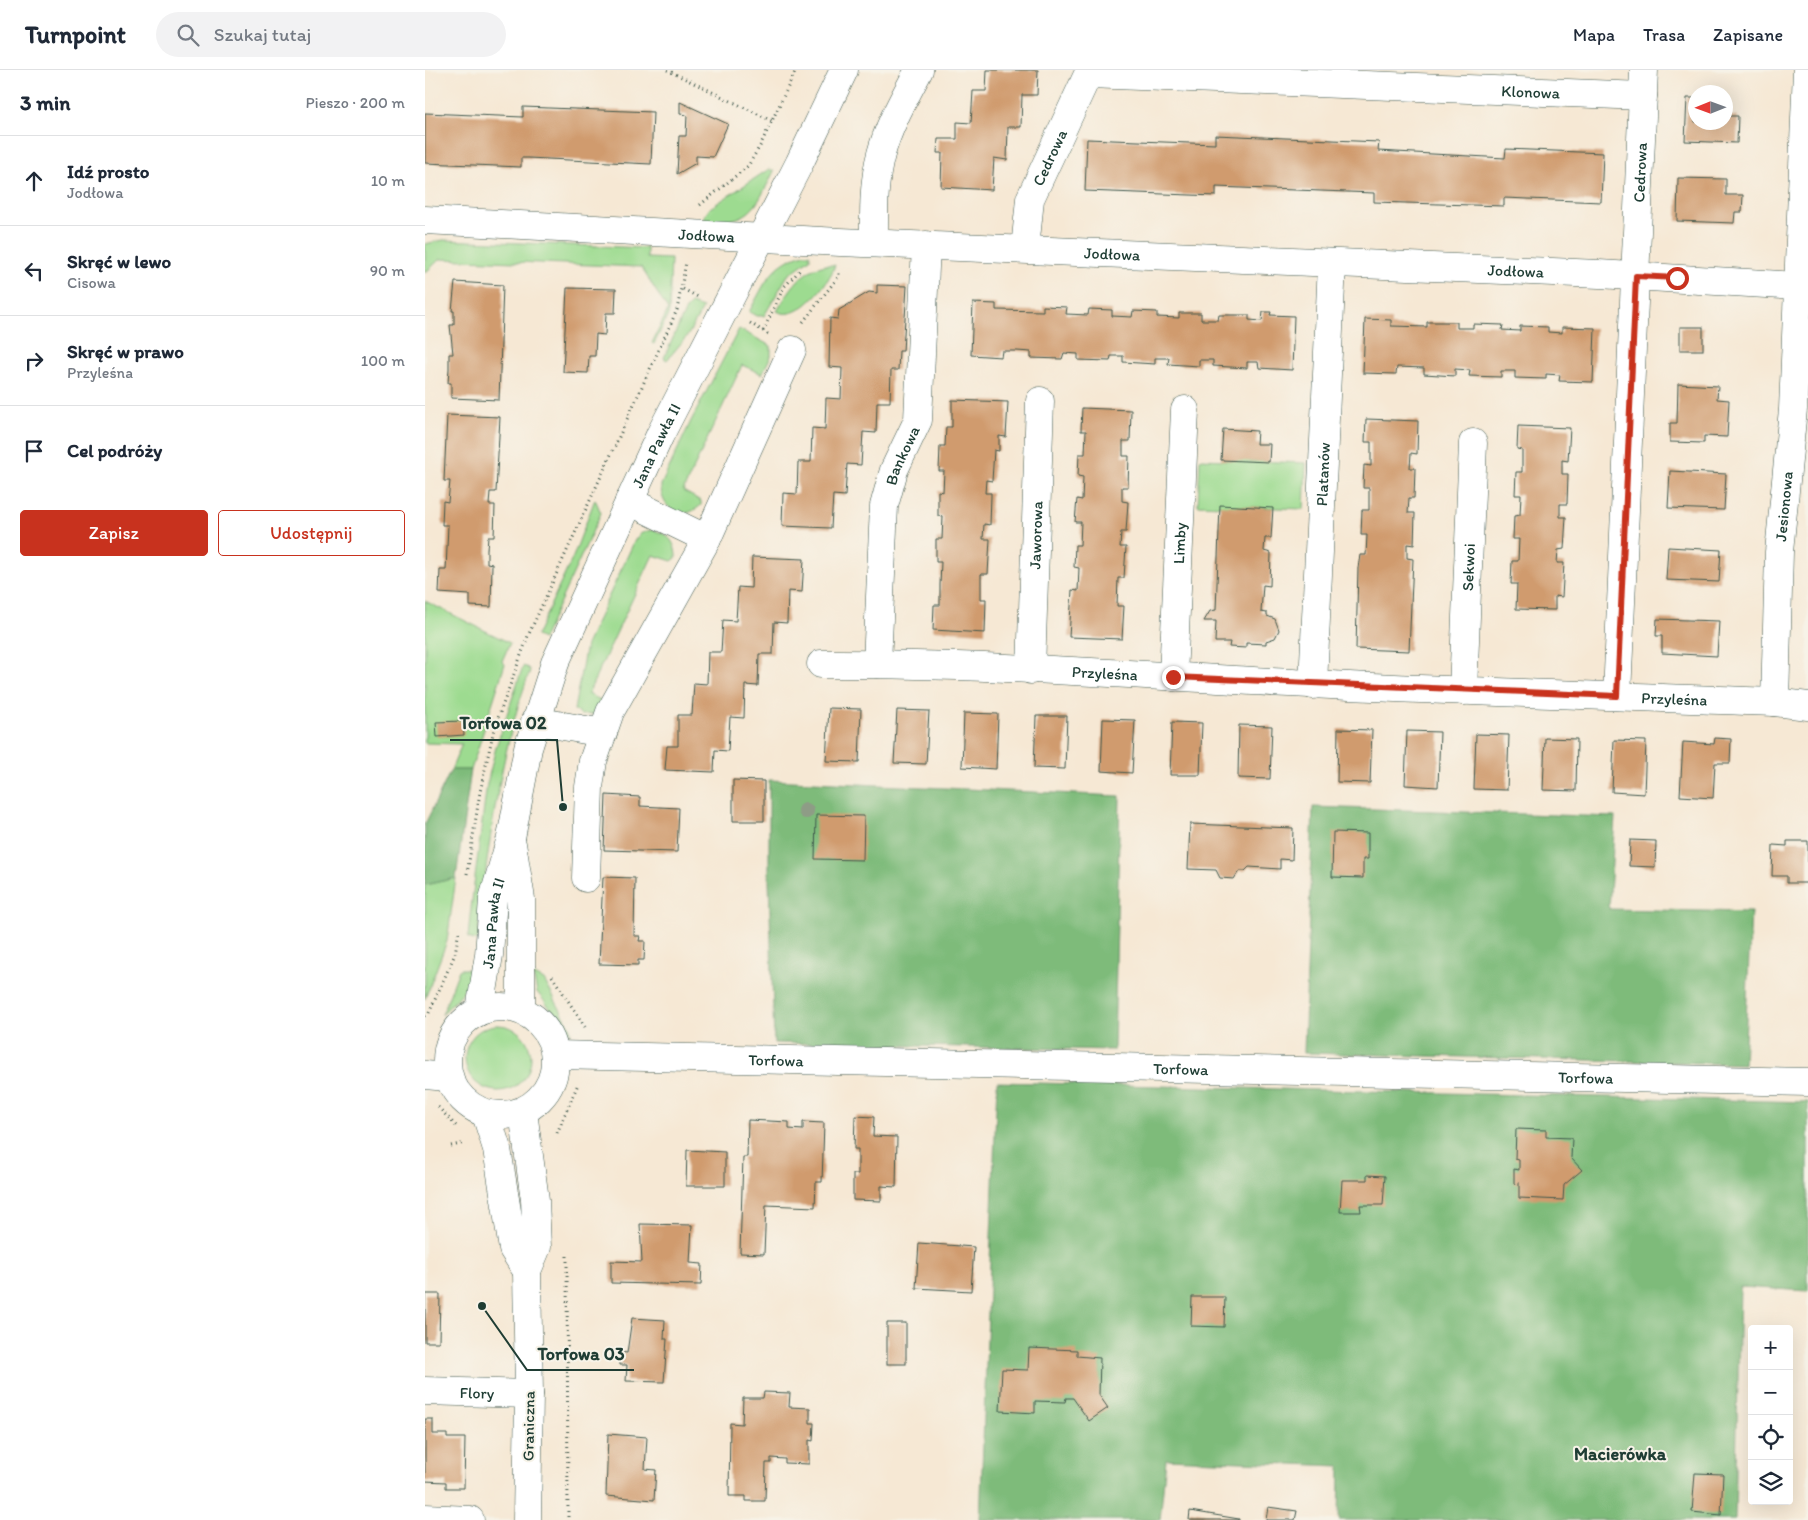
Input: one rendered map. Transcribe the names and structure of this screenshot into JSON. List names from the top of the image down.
{
  "streets": {
    "street": [
      "Klonowa",
      "Cedrowa",
      "Jodłowa",
      "Jana Pawła II",
      "Bankowa",
      "Platanów",
      "Jesionowa",
      "Jaworowa",
      "Limby",
      "Sekwoi",
      "Przyleśna",
      "Torfowa",
      "Flory",
      "Graniczna"
    ]
  },
  "crossings": [
    ["Klonowa", "Cedrowa"],
    ["Cedrowa", "Jodłowa"],
    ["Cedrowa", "Przyleśna"],
    ["Jodłowa", "Jana Pawła II"],
    ["Jodłowa", "Bankowa"],
    ["Jodłowa", "Platanów"],
    ["Jodłowa", "Jesionowa"],
    ["Jana Pawła II", "Torfowa"],
    ["Jana Pawła II", "Graniczna"],
    ["Bankowa", "Przyleśna"],
    ["Platanów", "Przyleśna"],
    ["Jesionowa", "Przyleśna"],
    ["Jaworowa", "Przyleśna"],
    ["Limby", "Przyleśna"],
    ["Sekwoi", "Przyleśna"],
    ["Torfowa", "Graniczna"],
    ["Flory", "Graniczna"]
  ],
  "districts": ["Macierówka"],
  "places": ["Torfowa 02", "Torfowa 03"],
  "north": "left",
  "page": {
    "header": "Turnpoint",
    "search": "Szukaj tutaj",
    "nav": ["Mapa", "Trasa", "Zapisane"],
    "heading": ["3 min", "Pieszo · 200 m"],
    "list": [
      ["Idź prosto", "Jodłowa", "10 m"],
      ["Skręć w lewo", "Cisowa", "90 m"],
      ["Skręć w prawo", "Przyleśna", "100 m"],
      "Cel podróży"
    ],
    "buttons": ["Zapisz", "Udostępnij"],
    "map_buttons": ["+", "−"]
  }
}
